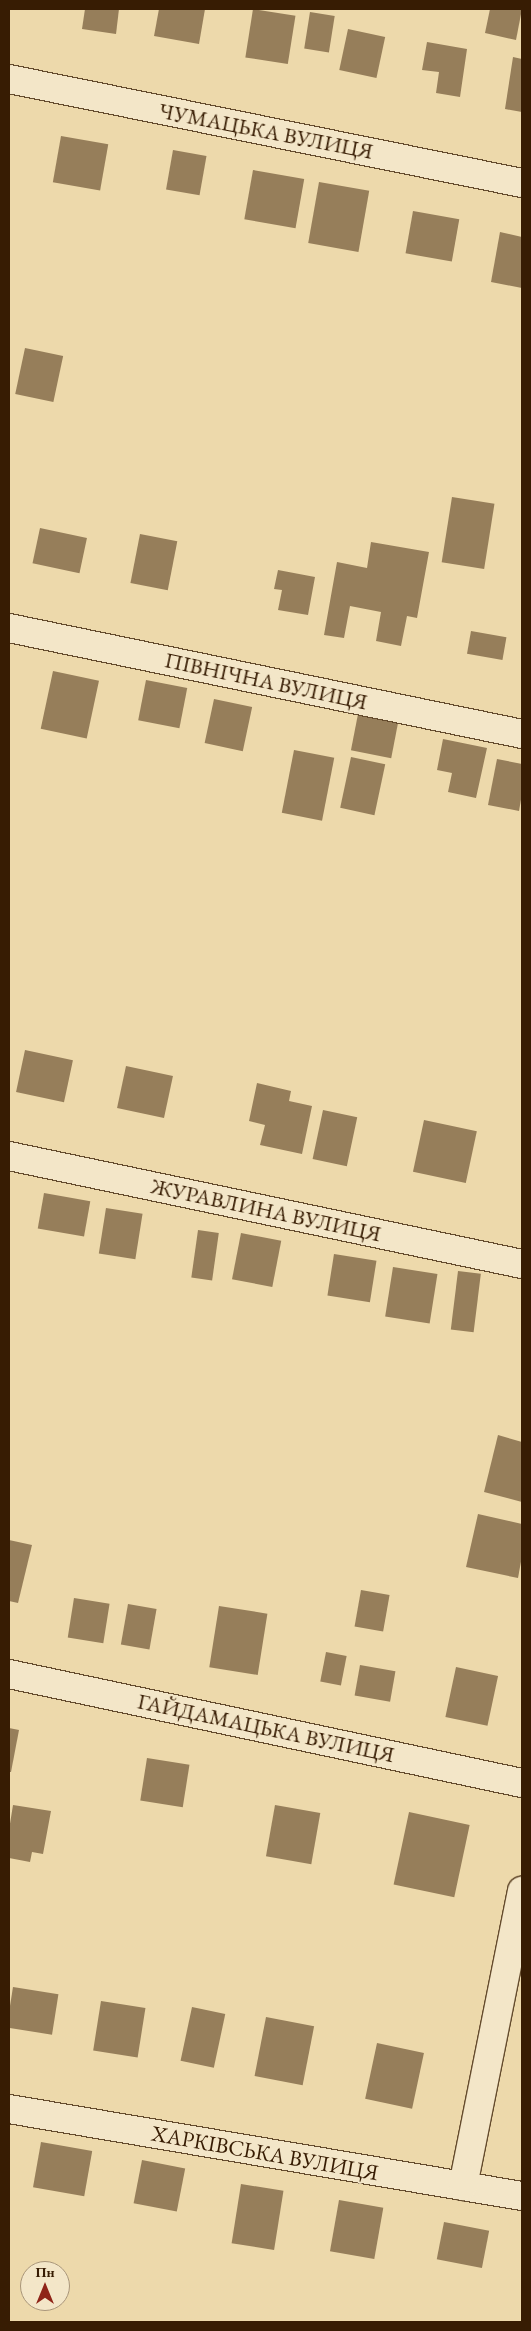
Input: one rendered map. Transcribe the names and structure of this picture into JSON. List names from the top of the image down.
{
  "streets": {
    "street": [
      "ЧУМАЦЬКА ВУЛИЦЯ",
      "ПІВНІЧНА ВУЛИЦЯ",
      "ЖУРАВЛИНА ВУЛИЦЯ",
      "ГАЙДАМАЦЬКА ВУЛИЦЯ",
      "ХАРКІВСЬКА ВУЛИЦЯ"
    ]
  },
  "north": "top"
}
